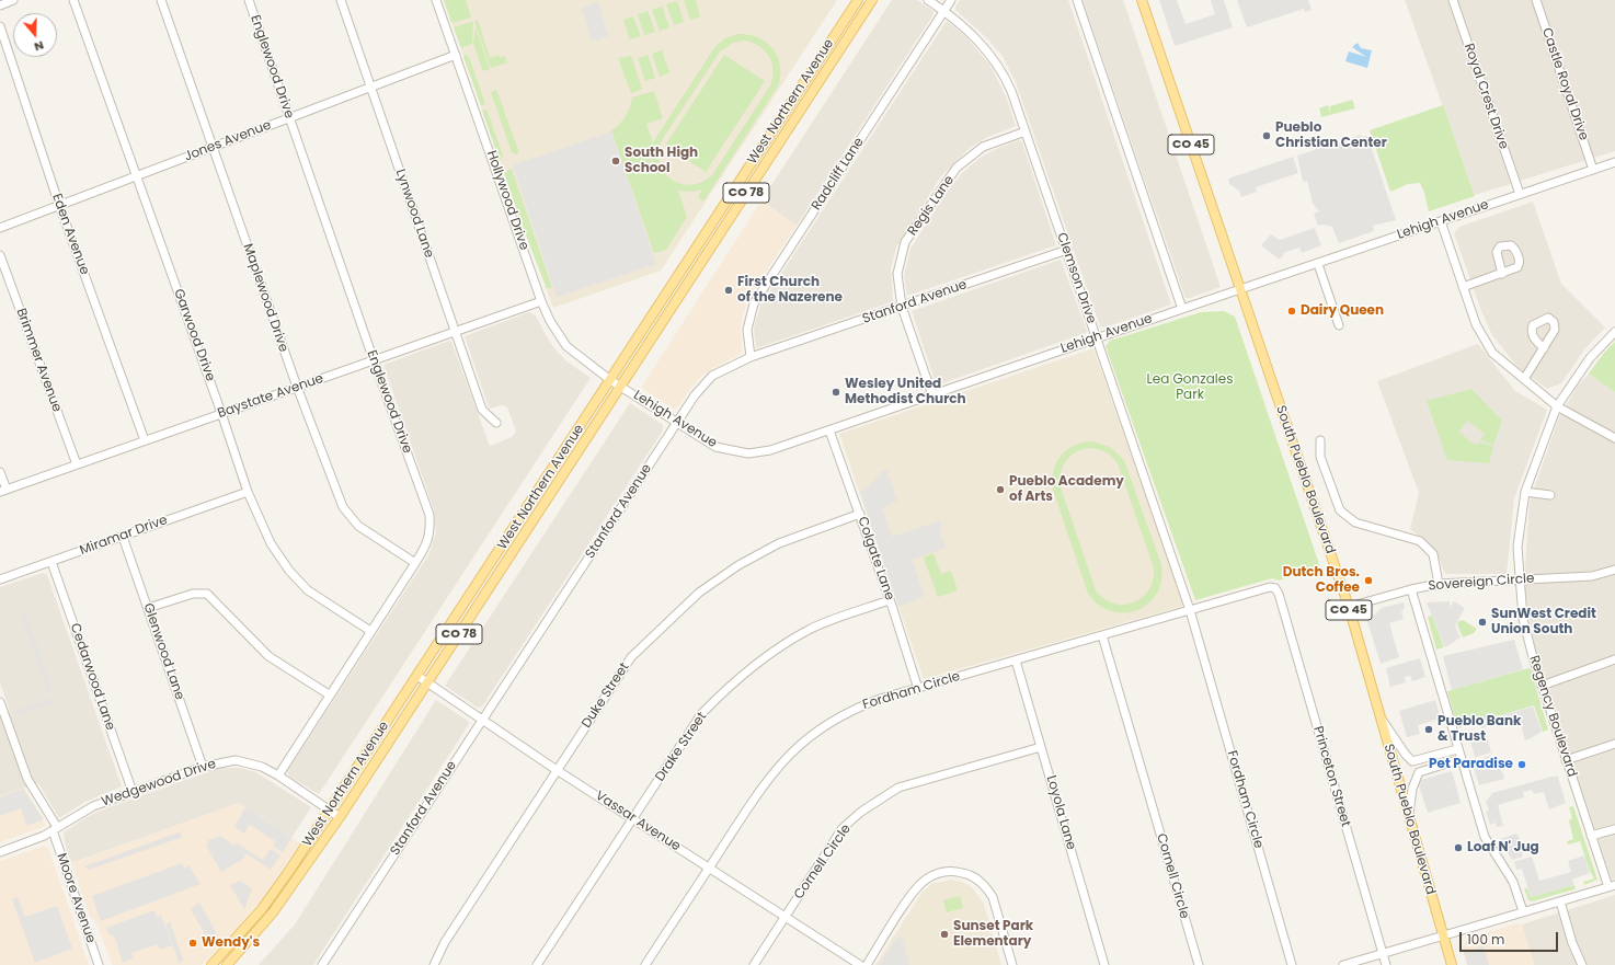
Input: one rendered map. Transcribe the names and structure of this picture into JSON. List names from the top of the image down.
{
  "streets": {
    "main road": [
      "West Northern Avenue",
      "CO 45",
      "CO 78",
      "South Pueblo Boulevard"
    ],
    "street": [
      "Englewood Drive",
      "Castle Royal Drive",
      "Royal Crest Drive",
      "Jones Avenue",
      "Radcliff Lane",
      "Hollywood Drive",
      "Regis Lane",
      "Lynwood Lane",
      "Lehigh Avenue",
      "Eden Avenue",
      "Clemson Drive",
      "Maplewood Drive",
      "Stanford Avenue",
      "Garwood Drive",
      "Brimmer Avenue",
      "Baystate Avenue",
      "Miramar Drive",
      "Colgate Lane",
      "Sovereign Circle",
      "Glenwood Lane",
      "Cedarwood Lane",
      "Fordham Circle",
      "Duke Street",
      "Regency Boulevard",
      "Drake Street",
      "Princeton Street",
      "Wedgewood Drive",
      "Loyola Lane",
      "Vassar Avenue",
      "Cornell Circle",
      "Moore Avenue"
    ]
  },
  "crossings": [
    ["Englewood Drive", "Jones Avenue"],
    ["Englewood Drive", "Maplewood Drive"],
    ["Englewood Drive", "Garwood Drive"],
    ["Englewood Drive", "Baystate Avenue"],
    ["Englewood Drive", "Wedgewood Drive"],
    ["Castle Royal Drive", "Lehigh Avenue"],
    ["Royal Crest Drive", "Lehigh Avenue"],
    ["West Northern Avenue", "Hollywood Drive"],
    ["West Northern Avenue", "Lehigh Avenue"],
    ["West Northern Avenue", "Wedgewood Drive"],
    ["West Northern Avenue", "Vassar Avenue"],
    ["Jones Avenue", "Hollywood Drive"],
    ["Jones Avenue", "Lynwood Lane"],
    ["Jones Avenue", "Eden Avenue"],
    ["Jones Avenue", "Maplewood Drive"],
    ["Jones Avenue", "Garwood Drive"],
    ["Radcliff Lane", "Clemson Drive"],
    ["Radcliff Lane", "Stanford Avenue"],
    ["Hollywood Drive", "Lehigh Avenue"],
    ["Hollywood Drive", "Baystate Avenue"],
    ["Regis Lane", "Lehigh Avenue"],
    ["Regis Lane", "Clemson Drive"],
    ["Regis Lane", "Stanford Avenue"],
    ["Lynwood Lane", "Baystate Avenue"],
    ["Lehigh Avenue", "Clemson Drive"],
    ["Lehigh Avenue", "Stanford Avenue"],
    ["Lehigh Avenue", "South Pueblo Boulevard"],
    ["Lehigh Avenue", "Colgate Lane"],
    ["Eden Avenue", "Baystate Avenue"],
    ["Clemson Drive", "Stanford Avenue"],
    ["Clemson Drive", "Fordham Circle"],
    ["Maplewood Drive", "Baystate Avenue"],
    ["Stanford Avenue", "Vassar Avenue"],
    ["Garwood Drive", "Baystate Avenue"],
    ["Garwood Drive", "Miramar Drive"],
    ["Brimmer Avenue", "Baystate Avenue"],
    ["South Pueblo Boulevard", "Sovereign Circle"],
    ["Miramar Drive", "Glenwood Lane"],
    ["Miramar Drive", "Cedarwood Lane"],
    ["Colgate Lane", "Fordham Circle"],
    ["Colgate Lane", "Duke Street"],
    ["Colgate Lane", "Drake Street"],
    ["Sovereign Circle", "Regency Boulevard"],
    ["Glenwood Lane", "Wedgewood Drive"],
    ["Cedarwood Lane", "Wedgewood Drive"],
    ["Fordham Circle", "Princeton Street"],
    ["Fordham Circle", "Loyola Lane"],
    ["Fordham Circle", "Vassar Avenue"],
    ["Fordham Circle", "Cornell Circle"],
    ["Duke Street", "Vassar Avenue"],
    ["Drake Street", "Vassar Avenue"],
    ["Wedgewood Drive", "Moore Avenue"],
    ["Loyola Lane", "Cornell Circle"],
    ["Vassar Avenue", "Cornell Circle"]
  ],
  "parks": ["Lea Gonzales Park"],
  "places": [
    "Pueblo Christian Center",
    "South High School",
    "First Church of the Nazerene",
    "Dairy Queen",
    "Wesley United Methodist Church",
    "Pueblo Academy of Arts",
    "Dutch Bros. Coffee",
    "SunWest Credit Union South",
    "Pueblo Bank & Trust",
    "Pet Paradise",
    "Loaf N' Jug",
    "Sunset Park Elementary",
    "Wendy's"
  ],
  "scale_bar": "100 m",
  "north": "bottom"
}
